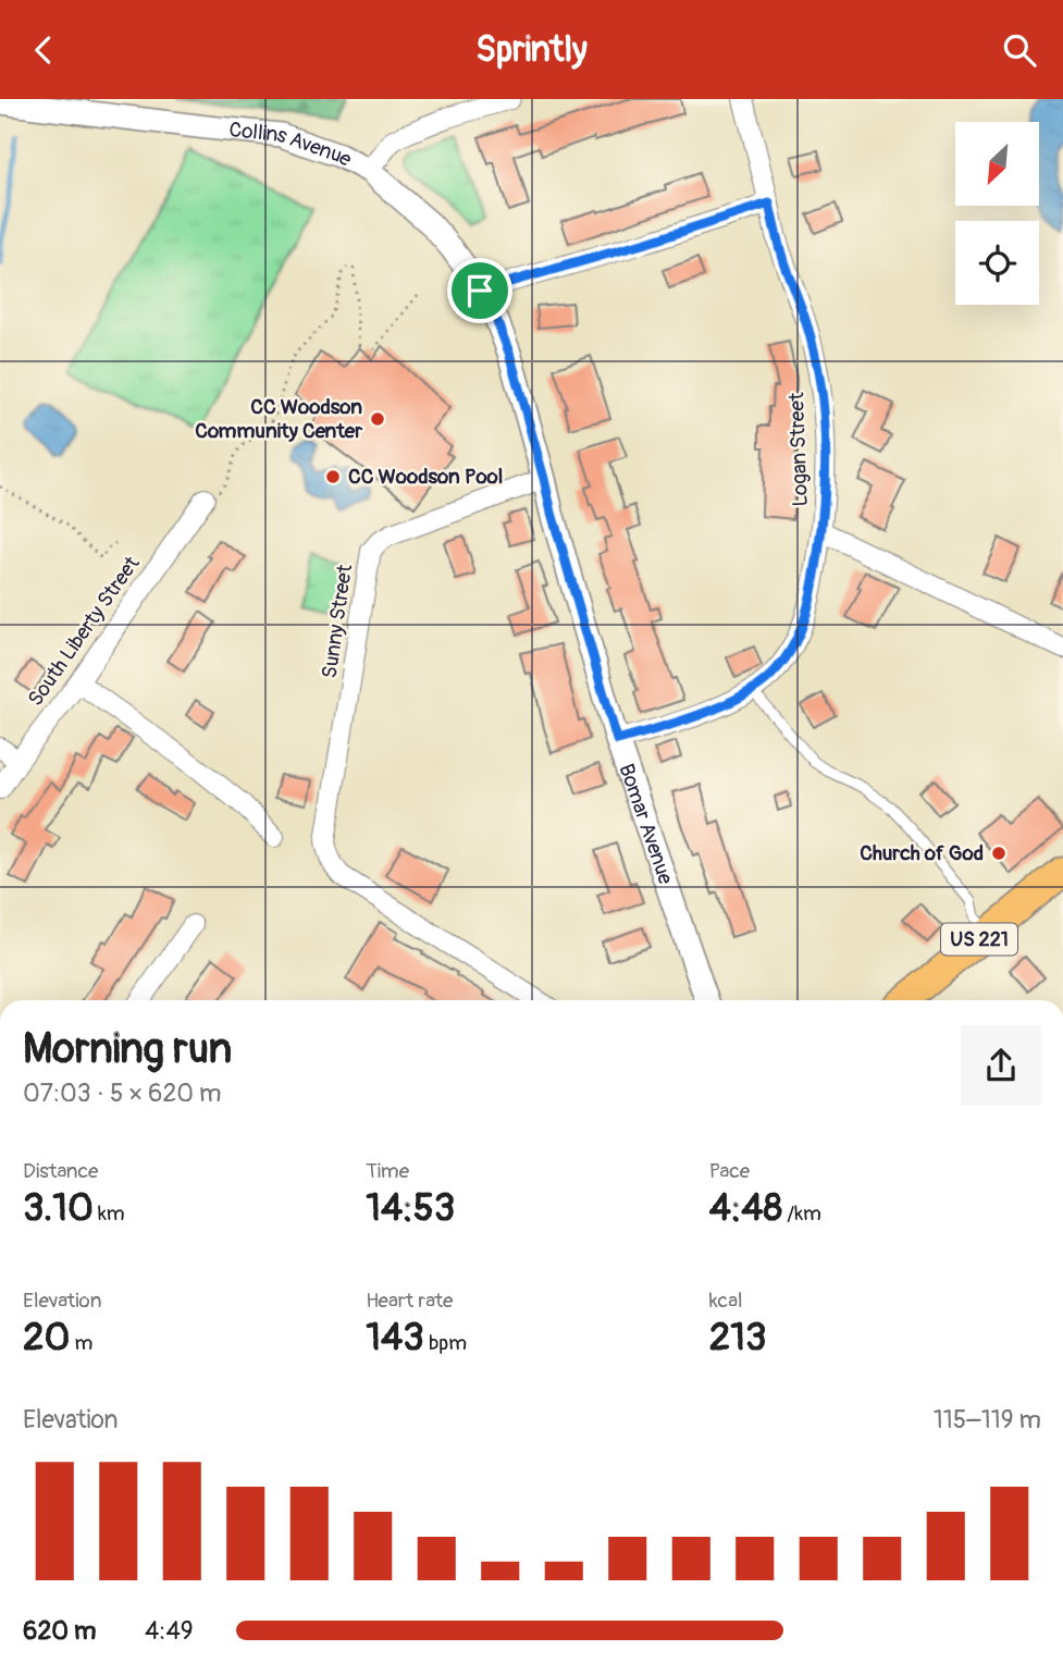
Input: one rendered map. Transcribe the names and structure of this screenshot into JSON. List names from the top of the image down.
{
  "streets": {
    "main road": ["US 221"],
    "street": [
      "Collins Avenue",
      "Logan Street",
      "Sunny Street",
      "South Liberty Street",
      "Bomar Avenue"
    ]
  },
  "crossings": [
    ["Collins Avenue", "Bomar Avenue"],
    ["Logan Street", "Bomar Avenue"],
    ["Sunny Street", "Bomar Avenue"]
  ],
  "places": ["CC Woodson Community Center", "CC Woodson Pool", "Church of God"],
  "north": "bottom left",
  "page": {
    "header": "Sprintly",
    "heading": ["Morning run", "07:03 · 5 × 620 m"],
    "stats": [
      ["Distance", "3.10 km"],
      ["Time", "14:53"],
      ["Pace", "4:48 /km"],
      ["Elevation", "20 m"],
      ["Heart rate", "143 bpm"],
      ["kcal", "213"]
    ],
    "chart": ["Elevation", "115–119 m"],
    "list": [
      {
        "name": "620 m",
        "note": "4:49"
      }
    ]
  }
}
